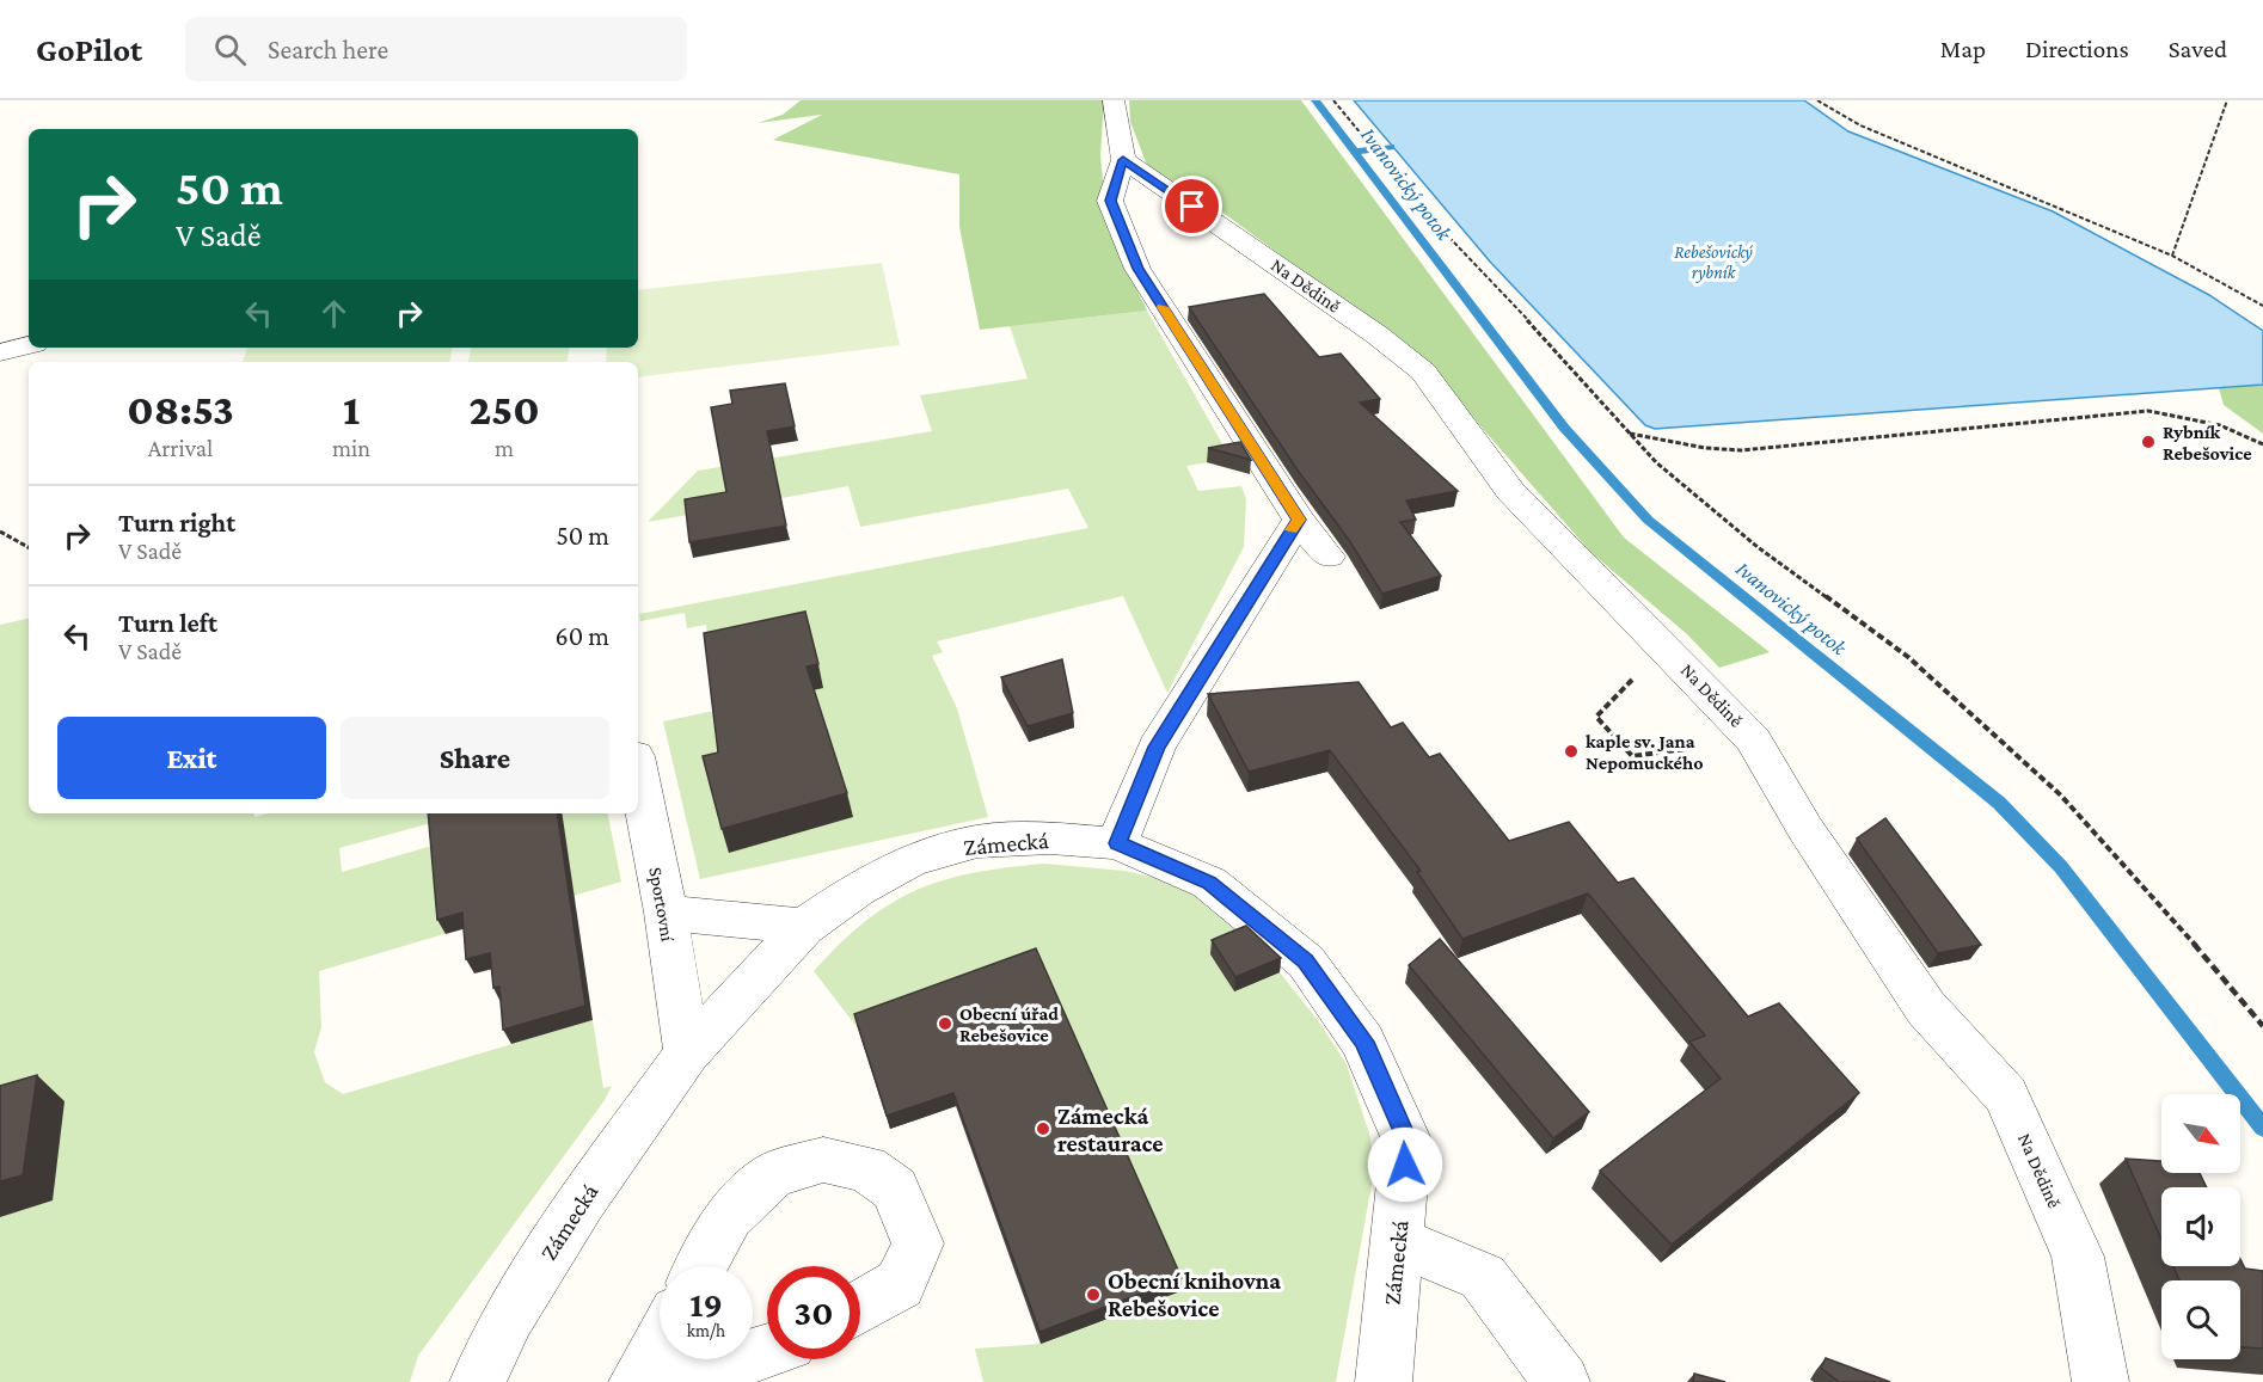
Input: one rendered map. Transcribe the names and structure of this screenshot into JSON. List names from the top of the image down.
{
  "streets": {
    "street": ["Na Dědině", "Zámecká", "Sportovní"]
  },
  "crossings": [
    ["Zámecká", "Sportovní"]
  ],
  "water": ["Ivanovický potok", "Rebešovický rybník"],
  "places": [
    "Rybník Rebešovice",
    "kaple sv. Jana Nepomuckého",
    "Obecní úřad Rebešovice",
    "Zámecká restaurace",
    "Obecní knihovna Rebešovice"
  ],
  "north": "bottom right",
  "page": {
    "header": "GoPilot",
    "search": "Search here",
    "nav": ["Map", "Directions", "Saved"],
    "turn": ["50 m", "V Sadě"],
    "eta": [
      "08:53",
      "Arrival",
      "1",
      "min",
      "250",
      "m"
    ],
    "list": [
      {
        "name": "Turn right",
        "note": "V Sadě",
        "value": "50 m"
      },
      {
        "name": "Turn left",
        "note": "V Sadě",
        "value": "60 m"
      }
    ],
    "buttons": ["Exit", "Share"],
    "speed": "19 km/h",
    "limit": "30"
  }
}
